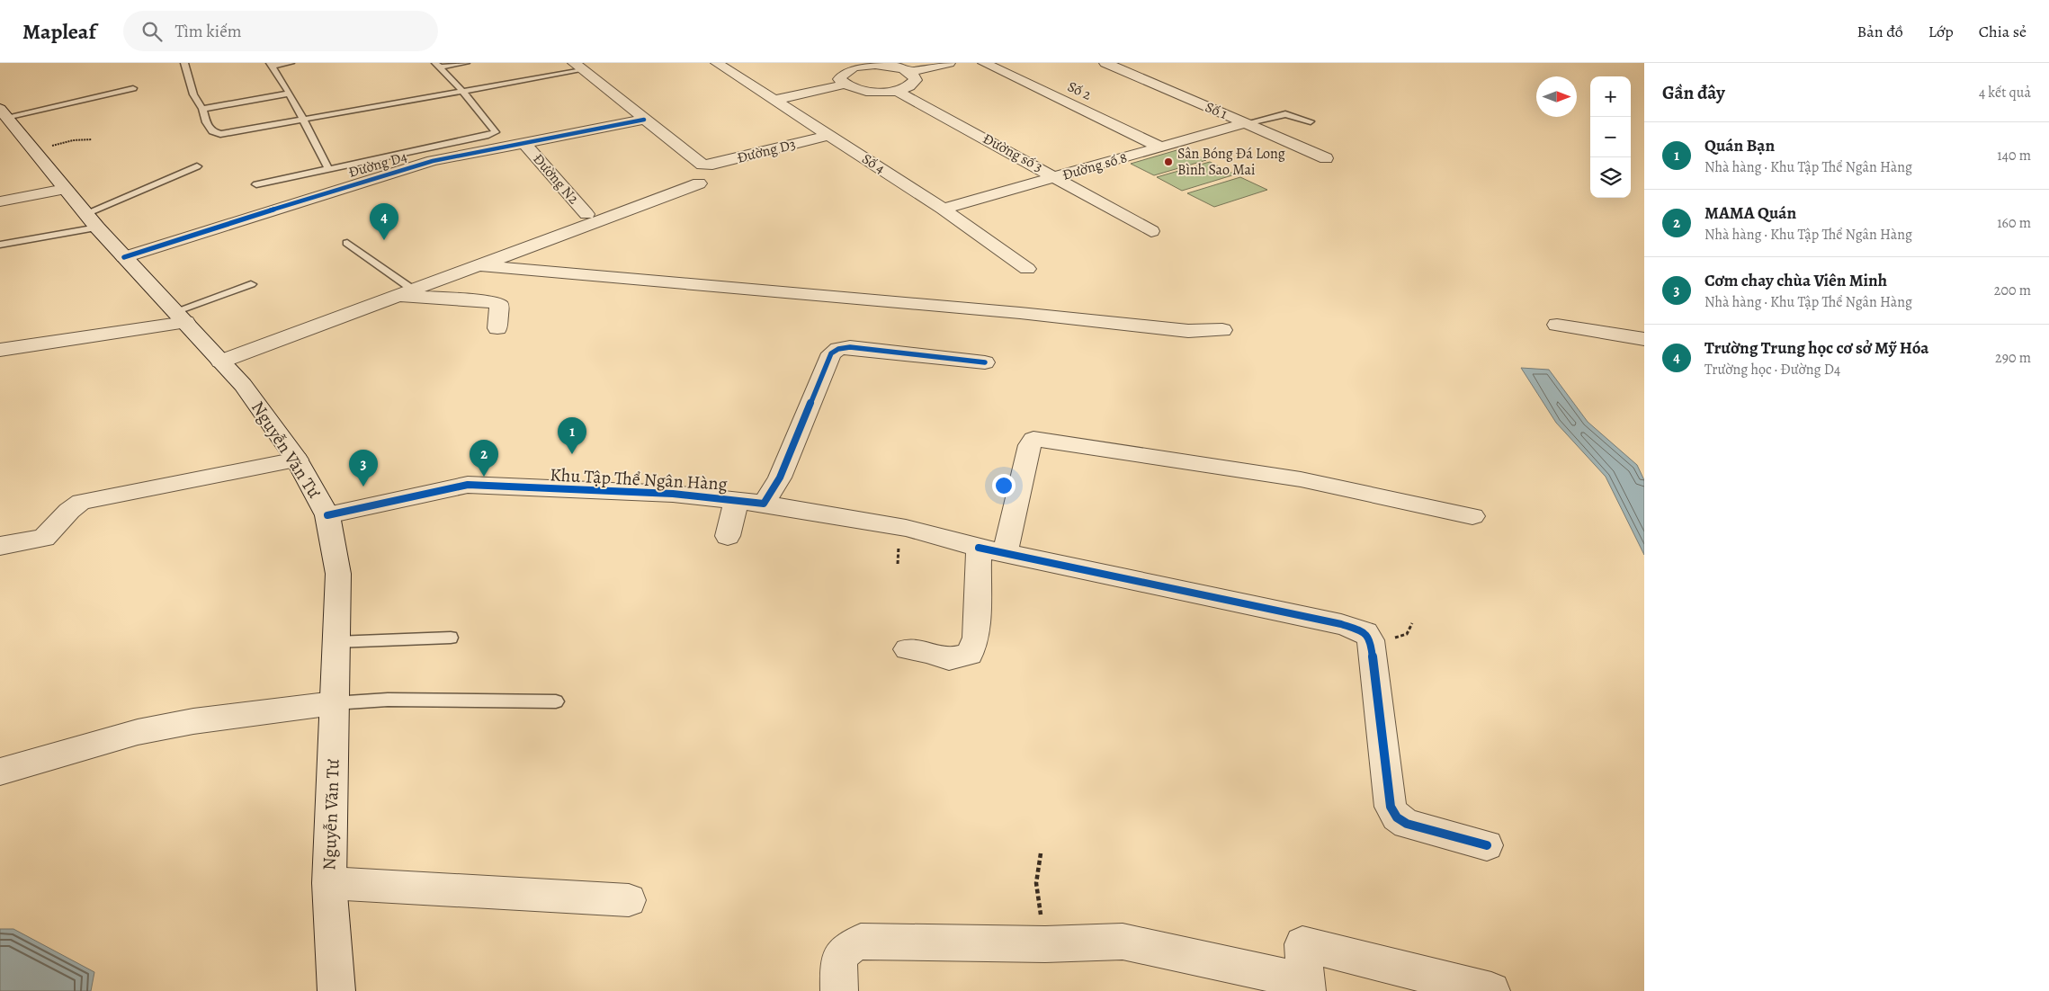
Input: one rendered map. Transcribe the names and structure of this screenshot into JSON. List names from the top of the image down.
{
  "streets": {
    "street": [
      "Số 2",
      "Số 1",
      "Đường D3",
      "Đường số 3",
      "Số 4",
      "Đường D4",
      "Đường số 8",
      "Đường N2",
      "Nguyễn Văn Tư",
      "Khu Tập Thể Ngân Hàng"
    ]
  },
  "crossings": [
    ["Số 2", "Đường số 8"],
    ["Số 1", "Đường số 8"],
    ["Đường D3", "Số 4"],
    ["Đường D3", "Đường D4"],
    ["Đường số 3", "Đường số 8"],
    ["Số 4", "Đường số 8"],
    ["Đường D4", "Đường N2"],
    ["Đường D4", "Nguyễn Văn Tư"],
    ["Nguyễn Văn Tư", "Khu Tập Thể Ngân Hàng"]
  ],
  "places": ["Sân Bóng Đá Long Bình Sao Mai"],
  "north": "right",
  "page": {
    "header": "Mapleaf",
    "search": "Tìm kiếm",
    "nav": ["Bản đồ", "Lớp", "Chia sẻ"],
    "heading": ["Gần đây", "4 kết quả"],
    "map_buttons": ["+", "−"],
    "list": [
      {
        "mark": "1",
        "name": "Quán Bạn",
        "note": "Nhà hàng · Khu Tập Thể Ngân Hàng",
        "value": "140 m"
      },
      {
        "mark": "2",
        "name": "MAMA Quán",
        "note": "Nhà hàng · Khu Tập Thể Ngân Hàng",
        "value": "160 m"
      },
      {
        "mark": "3",
        "name": "Cơm chay chùa Viên Minh",
        "note": "Nhà hàng · Khu Tập Thể Ngân Hàng",
        "value": "200 m"
      },
      {
        "mark": "4",
        "name": "Trường Trung học cơ sở Mỹ Hóa",
        "note": "Trường học · Đường D4",
        "value": "290 m"
      }
    ],
    "pins": [
      "4",
      "1",
      "2",
      "3"
    ]
  }
}
